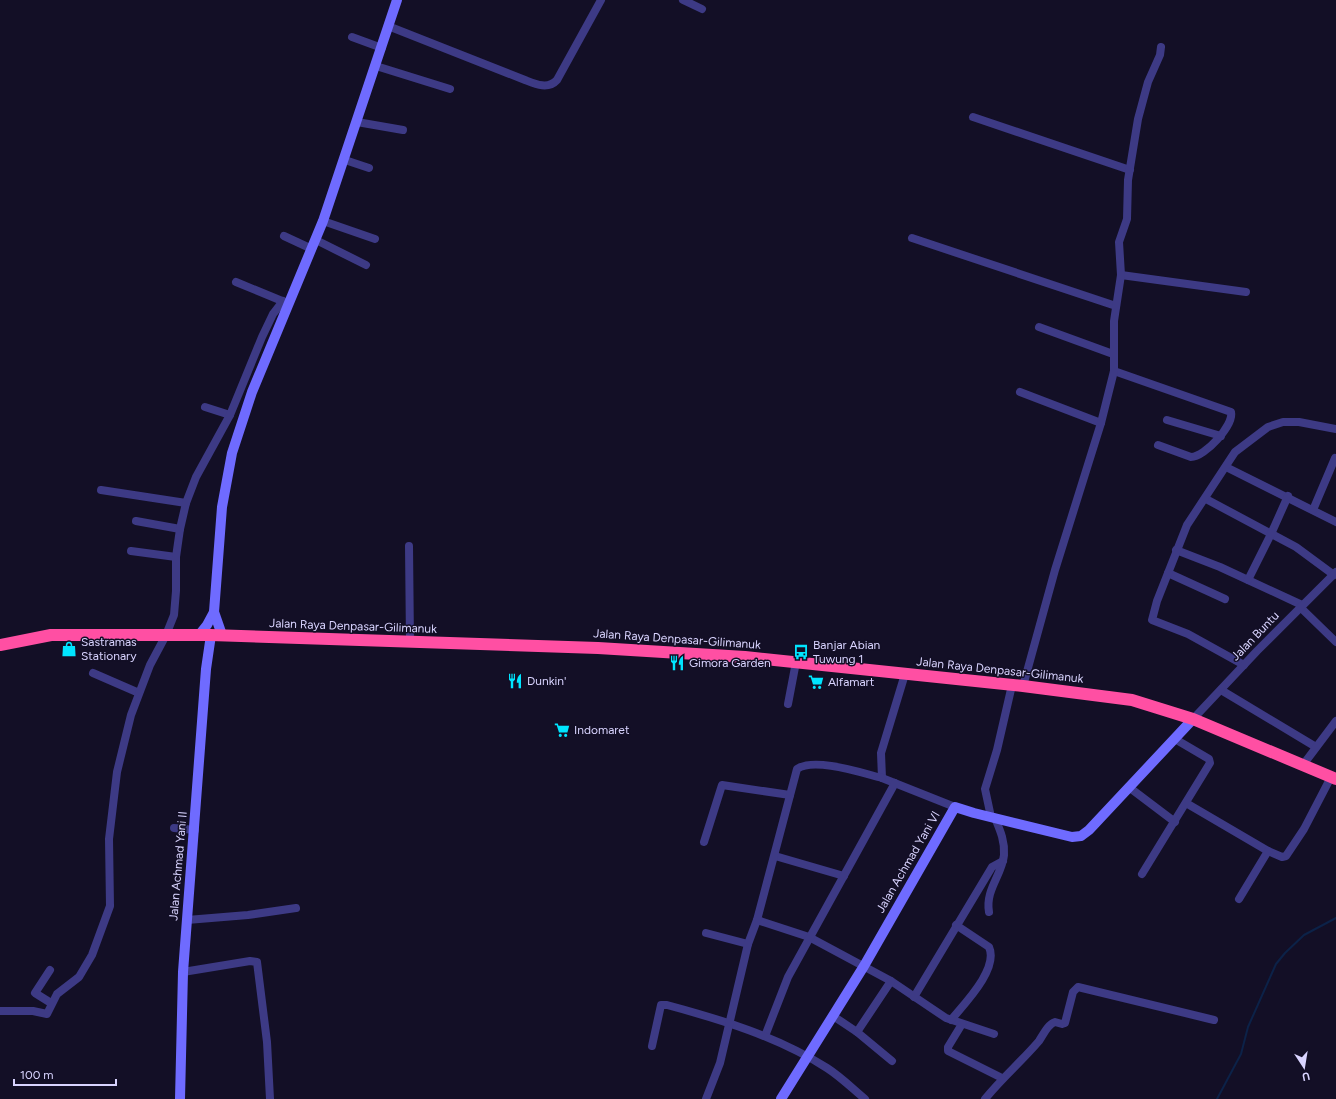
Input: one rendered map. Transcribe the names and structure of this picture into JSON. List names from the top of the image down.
{
  "streets": {
    "highway": ["Jalan Raya Denpasar-Gilimanuk"],
    "street": ["Jalan Buntu", "Jalan Achmad Yani VI", "Jalan Achmad Yani II"]
  },
  "crossings": [
    ["Jalan Raya Denpasar-Gilimanuk", "Jalan Buntu"],
    ["Jalan Raya Denpasar-Gilimanuk", "Jalan Achmad Yani VI"],
    ["Jalan Raya Denpasar-Gilimanuk", "Jalan Achmad Yani II"],
    ["Jalan Buntu", "Jalan Achmad Yani VI"]
  ],
  "places": {
    "shop": ["Sastramas Stationary"],
    "bus stop": ["Banjar Abian Tuwung 1"],
    "restaurant": ["Gimora Garden", "Dunkin'"],
    "supermarket": ["Alfamart", "Indomaret"]
  },
  "scale_bar": "100 m",
  "north": "bottom"
}
